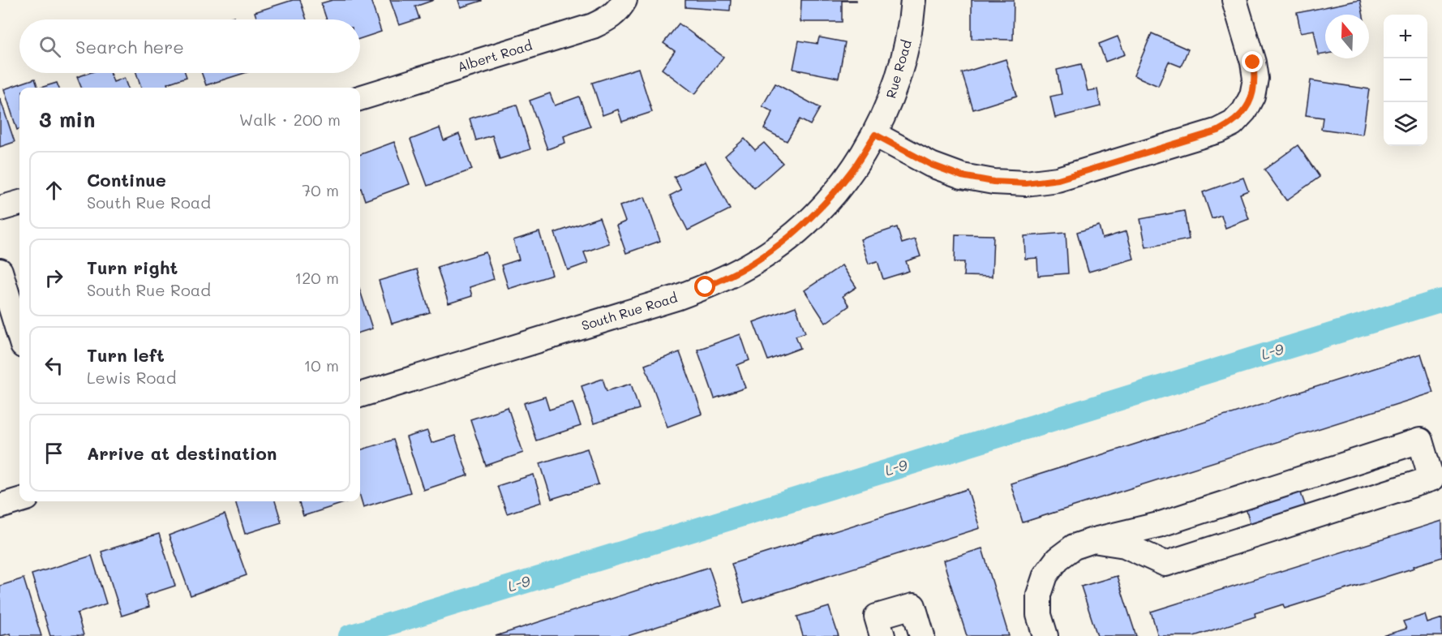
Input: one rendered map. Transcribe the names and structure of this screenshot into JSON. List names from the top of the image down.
{
  "streets": {
    "street": ["Albert Road", "Rue Road", "South Rue Road"]
  },
  "crossings": [
    ["Rue Road", "South Rue Road"]
  ],
  "water": ["L-9"],
  "north": "top",
  "page": {
    "map_buttons": ["+", "−"],
    "search": "Search here",
    "heading": ["3 min", "Walk · 200 m"],
    "list": [
      ["Continue", "South Rue Road", "70 m"],
      ["Turn right", "South Rue Road", "120 m"],
      ["Turn left", "Lewis Road", "10 m"],
      "Arrive at destination"
    ]
  }
}
